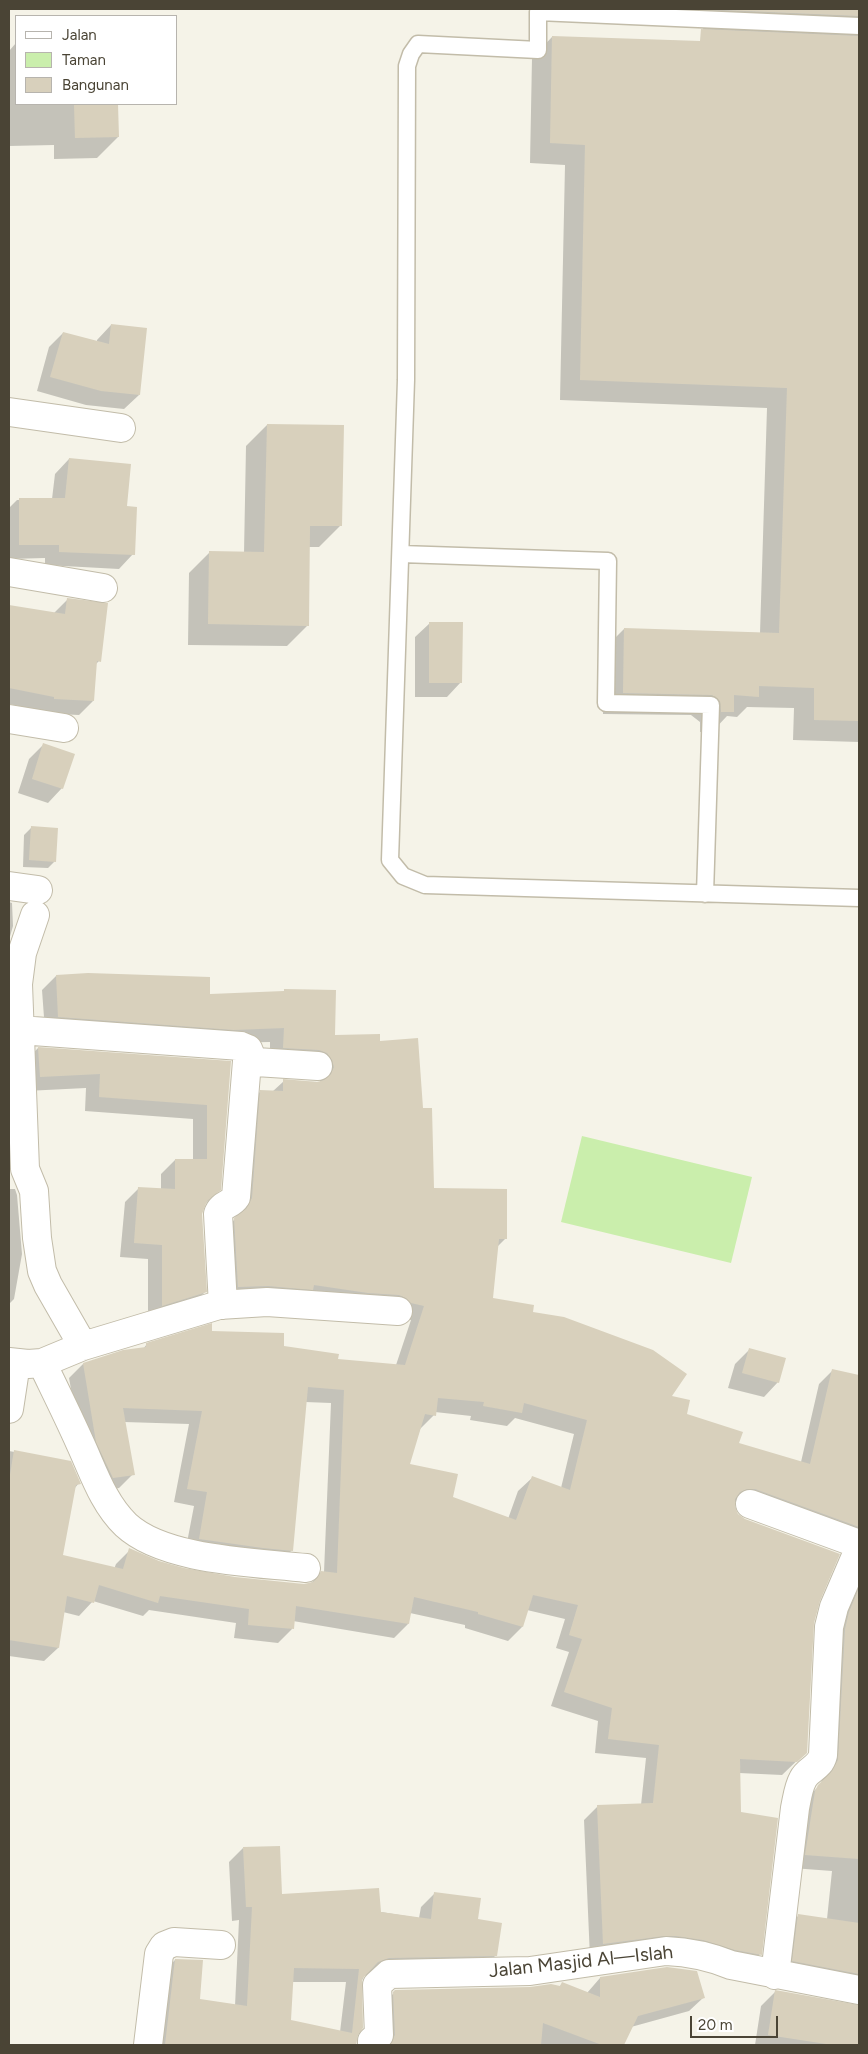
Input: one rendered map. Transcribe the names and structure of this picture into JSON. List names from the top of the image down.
{
  "streets": {
    "street": ["Jalan Masjid Al—Islah"]
  },
  "legend": ["Jalan", "Taman", "Bangunan"],
  "scale_bar": "20 m"
}
